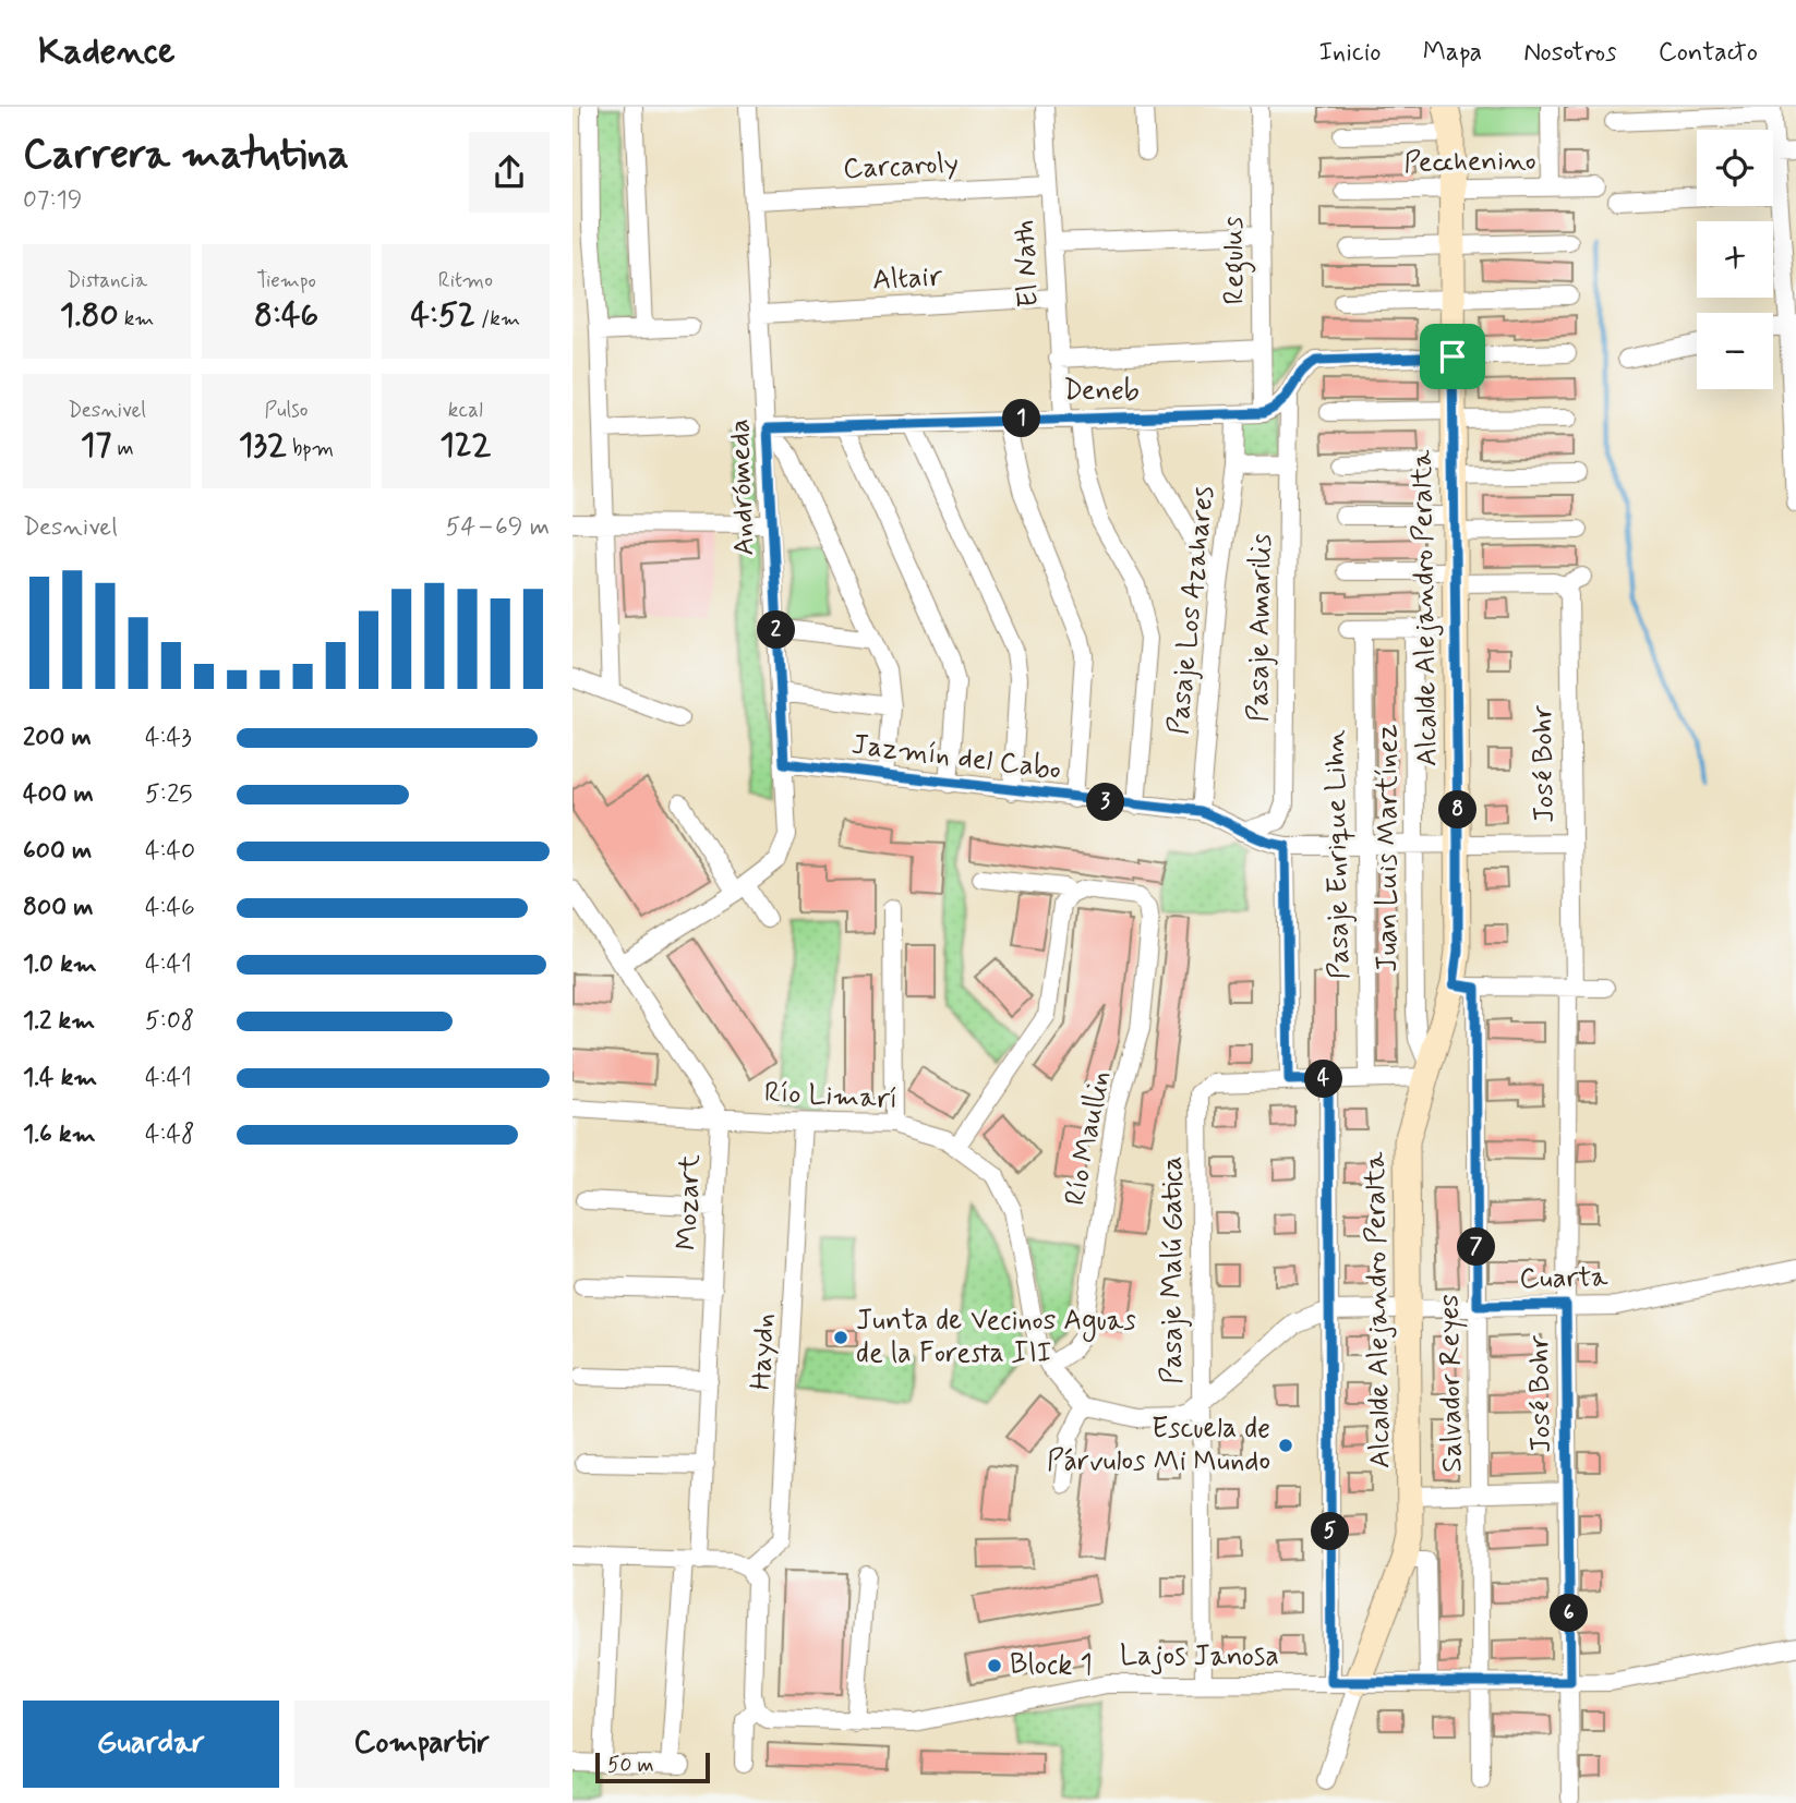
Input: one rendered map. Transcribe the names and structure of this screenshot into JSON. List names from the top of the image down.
{
  "streets": {
    "street": [
      "Pecchenino",
      "Carcaroly",
      "Regulus",
      "El Nath",
      "Altair",
      "Deneb",
      "Andrómeda",
      "Alcalde Alejandro Peralta",
      "Pasaje Los Azahares",
      "Pasaje Amarilis",
      "Jazmín del Cabo",
      "José Bohr",
      "Juan Luis Martínez",
      "Pasaje Enrique Lihn",
      "Río Limarí",
      "Río Maullin",
      "Mozart",
      "Pasaje Malú Gatica",
      "Cuarta",
      "Haydn",
      "Salvador Reyes",
      "Lajos Janosa"
    ]
  },
  "crossings": [
    ["Pecchenino", "Alcalde Alejandro Peralta"],
    ["Carcaroly", "El Nath"],
    ["Carcaroly", "Andrómeda"],
    ["Regulus", "Deneb"],
    ["El Nath", "Altair"],
    ["El Nath", "Deneb"],
    ["El Nath", "Jazmín del Cabo"],
    ["Altair", "Andrómeda"],
    ["Deneb", "Andrómeda"],
    ["Deneb", "Alcalde Alejandro Peralta"],
    ["Deneb", "Pasaje Los Azahares"],
    ["Deneb", "Pasaje Amarilis"],
    ["Andrómeda", "Jazmín del Cabo"],
    ["Andrómeda", "Mozart"],
    ["Alcalde Alejandro Peralta", "Jazmín del Cabo"],
    ["Alcalde Alejandro Peralta", "Juan Luis Martínez"],
    ["Alcalde Alejandro Peralta", "Cuarta"],
    ["Alcalde Alejandro Peralta", "Salvador Reyes"],
    ["Alcalde Alejandro Peralta", "Lajos Janosa"],
    ["Pasaje Los Azahares", "Jazmín del Cabo"],
    ["Pasaje Amarilis", "Jazmín del Cabo"],
    ["Jazmín del Cabo", "José Bohr"],
    ["Jazmín del Cabo", "Juan Luis Martínez"],
    ["Jazmín del Cabo", "Pasaje Enrique Lihn"],
    ["José Bohr", "Cuarta"],
    ["José Bohr", "Lajos Janosa"],
    ["Juan Luis Martínez", "Pasaje Enrique Lihn"],
    ["Río Limarí", "Río Maullin"],
    ["Río Limarí", "Mozart"],
    ["Río Limarí", "Cuarta"],
    ["Río Limarí", "Haydn"],
    ["Pasaje Malú Gatica", "Cuarta"],
    ["Pasaje Malú Gatica", "Lajos Janosa"],
    ["Cuarta", "Salvador Reyes"],
    ["Salvador Reyes", "Lajos Janosa"]
  ],
  "places": ["Junta de Vecinos Aguas de la Foresta III", "Escuela de Párvulos Mi Mundo", "Block 1"],
  "scale_bar": "50 m",
  "page": {
    "header": "Kadence",
    "nav": [
      "Inicio",
      "Mapa",
      "Nosotros",
      "Contacto"
    ],
    "heading": ["Carrera matutina", "07:19"],
    "map_buttons": ["+", "−"],
    "stats": [
      ["Distancia", "1.80 km"],
      ["Tiempo", "8:46"],
      ["Ritmo", "4:52 /km"],
      ["Desnivel", "17 m"],
      ["Pulso", "132 bpm"],
      ["kcal", "122"]
    ],
    "pins": [
      "1",
      "2",
      "3",
      "8",
      "4",
      "7",
      "5",
      "6"
    ],
    "chart": ["Desnivel", "54–69 m"],
    "list": [
      {
        "name": "200 m",
        "note": "4:43"
      },
      {
        "name": "400 m",
        "note": "5:25"
      },
      {
        "name": "600 m",
        "note": "4:40"
      },
      {
        "name": "800 m",
        "note": "4:46"
      },
      {
        "name": "1.0 km",
        "note": "4:41"
      },
      {
        "name": "1.2 km",
        "note": "5:08"
      },
      {
        "name": "1.4 km",
        "note": "4:41"
      },
      {
        "name": "1.6 km",
        "note": "4:48"
      }
    ],
    "buttons": ["Guardar", "Compartir"],
    "scale": "50 m"
  }
}
